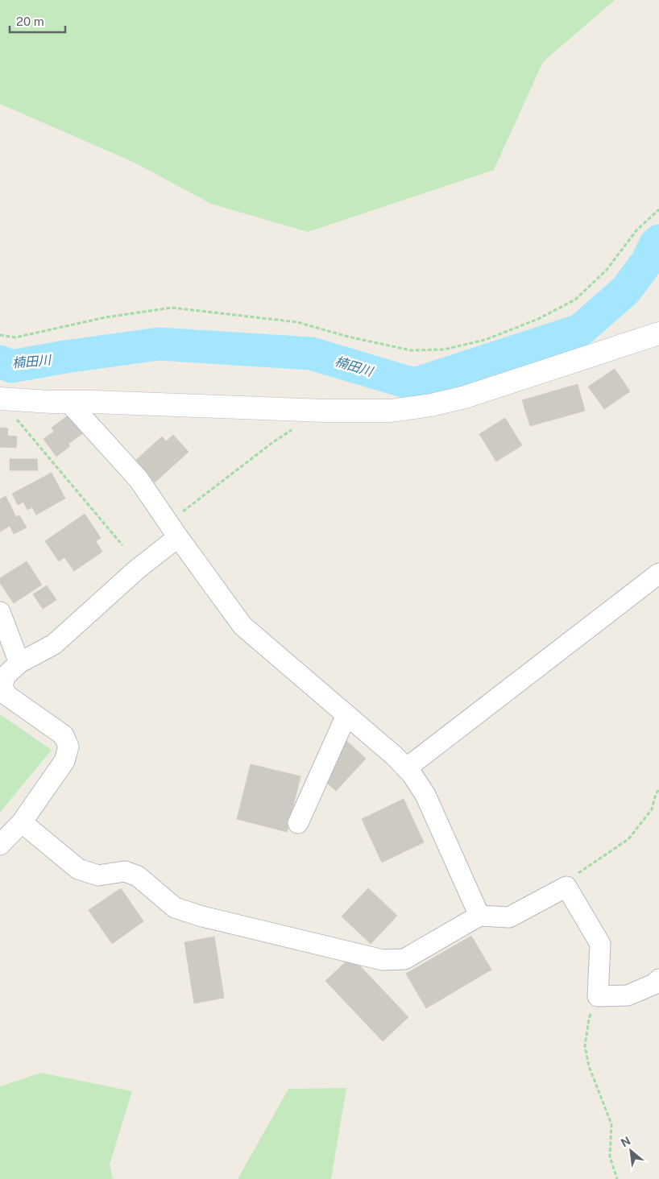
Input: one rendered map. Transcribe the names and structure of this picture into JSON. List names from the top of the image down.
{
  "water": ["楠田川"],
  "scale_bar": "20 m",
  "north": "top left"
}
